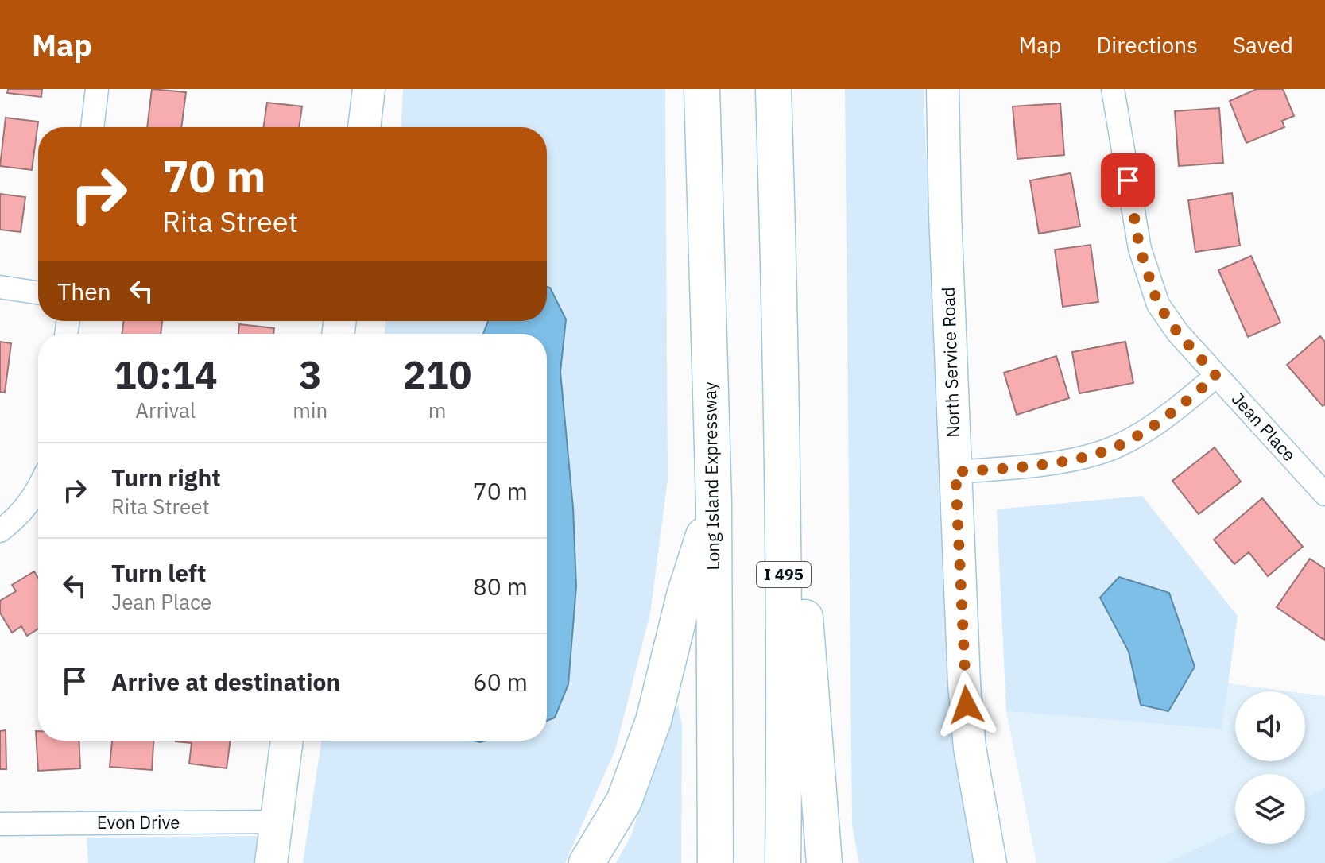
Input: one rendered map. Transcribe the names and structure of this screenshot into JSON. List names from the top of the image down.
{
  "streets": {
    "highway": ["Long Island Expressway", "I 495"],
    "main road": ["North Service Road"],
    "street": ["Jean Place", "Evon Drive"]
  },
  "page": {
    "header": "Map",
    "nav": ["Map", "Directions", "Saved"],
    "turn": ["70 m", "Rita Street"],
    "then": "Then",
    "eta": [
      "10:14",
      "Arrival",
      "3",
      "min",
      "210",
      "m"
    ],
    "list": [
      {
        "name": "Turn right",
        "note": "Rita Street",
        "value": "70 m"
      },
      {
        "name": "Turn left",
        "note": "Jean Place",
        "value": "80 m"
      },
      {
        "name": "Arrive at destination",
        "value": "60 m"
      }
    ]
  }
}
